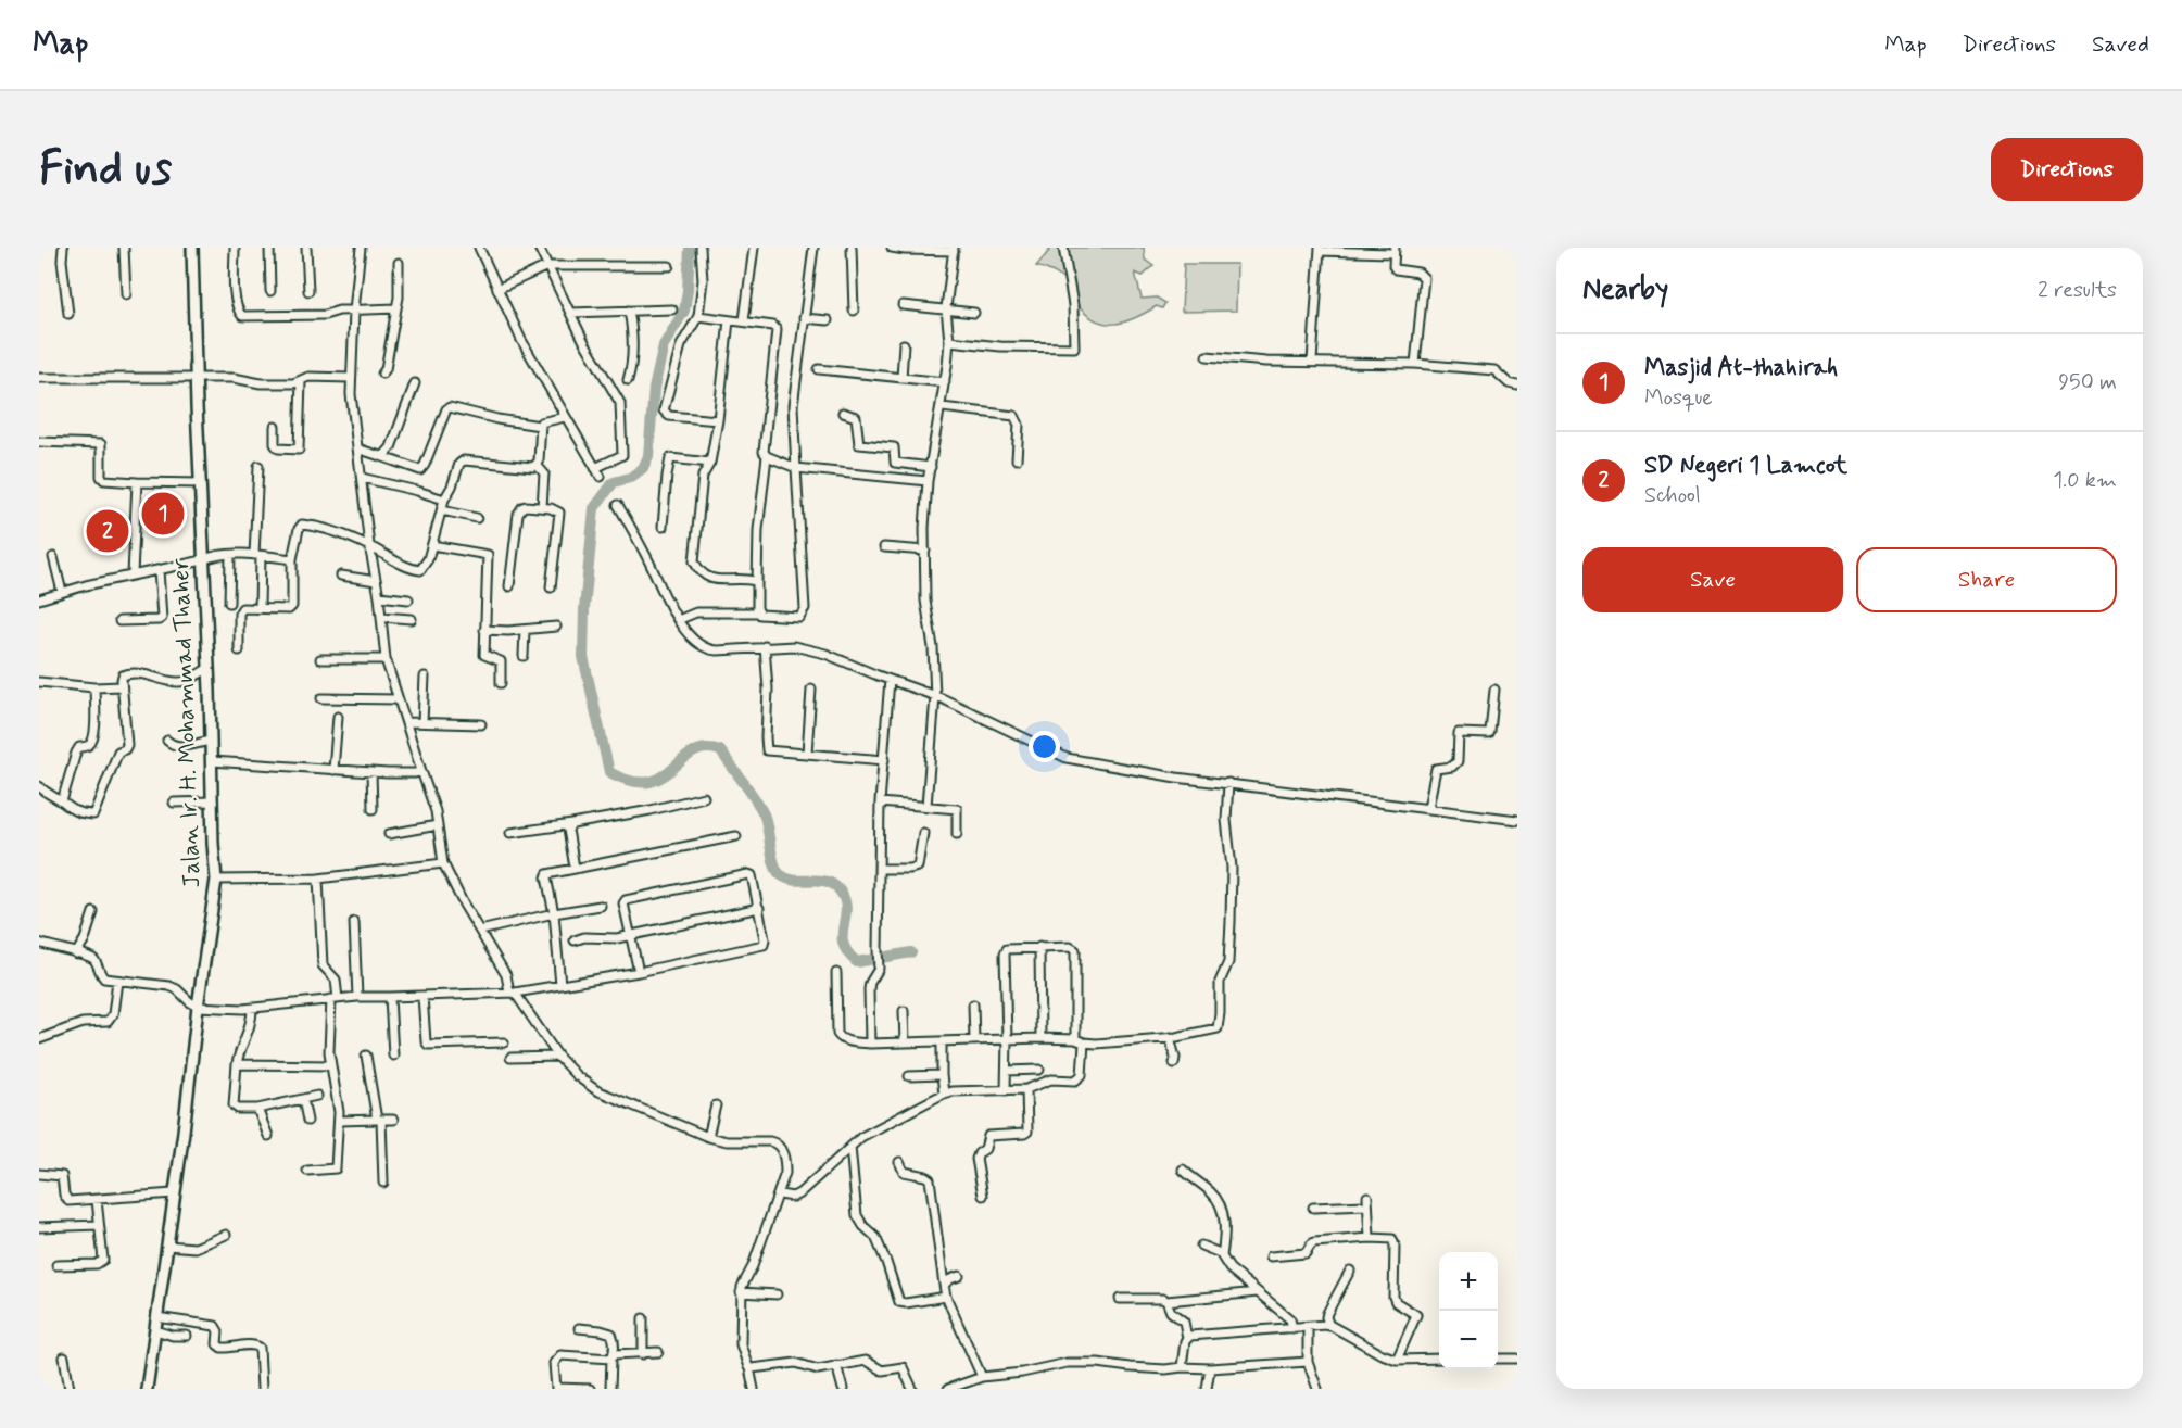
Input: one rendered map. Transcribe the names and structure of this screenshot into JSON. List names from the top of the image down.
{
  "streets": {
    "main road": ["Jalan Ir. H. Mohammad Thaher"]
  },
  "page": {
    "header": "Map",
    "nav": ["Map", "Directions", "Saved"],
    "buttons": [
      "Directions",
      ["Save", "Share"]
    ],
    "title": "Find us",
    "heading": ["Nearby", "2 results"],
    "list": [
      {
        "mark": "1",
        "name": "Masjid At-thahirah",
        "note": "Mosque",
        "value": "950 m"
      },
      {
        "mark": "2",
        "name": "SD Negeri 1 Lamcot",
        "note": "School",
        "value": "1.0 km"
      }
    ],
    "pins": ["1", "2"],
    "map_buttons": ["+", "−"]
  }
}
